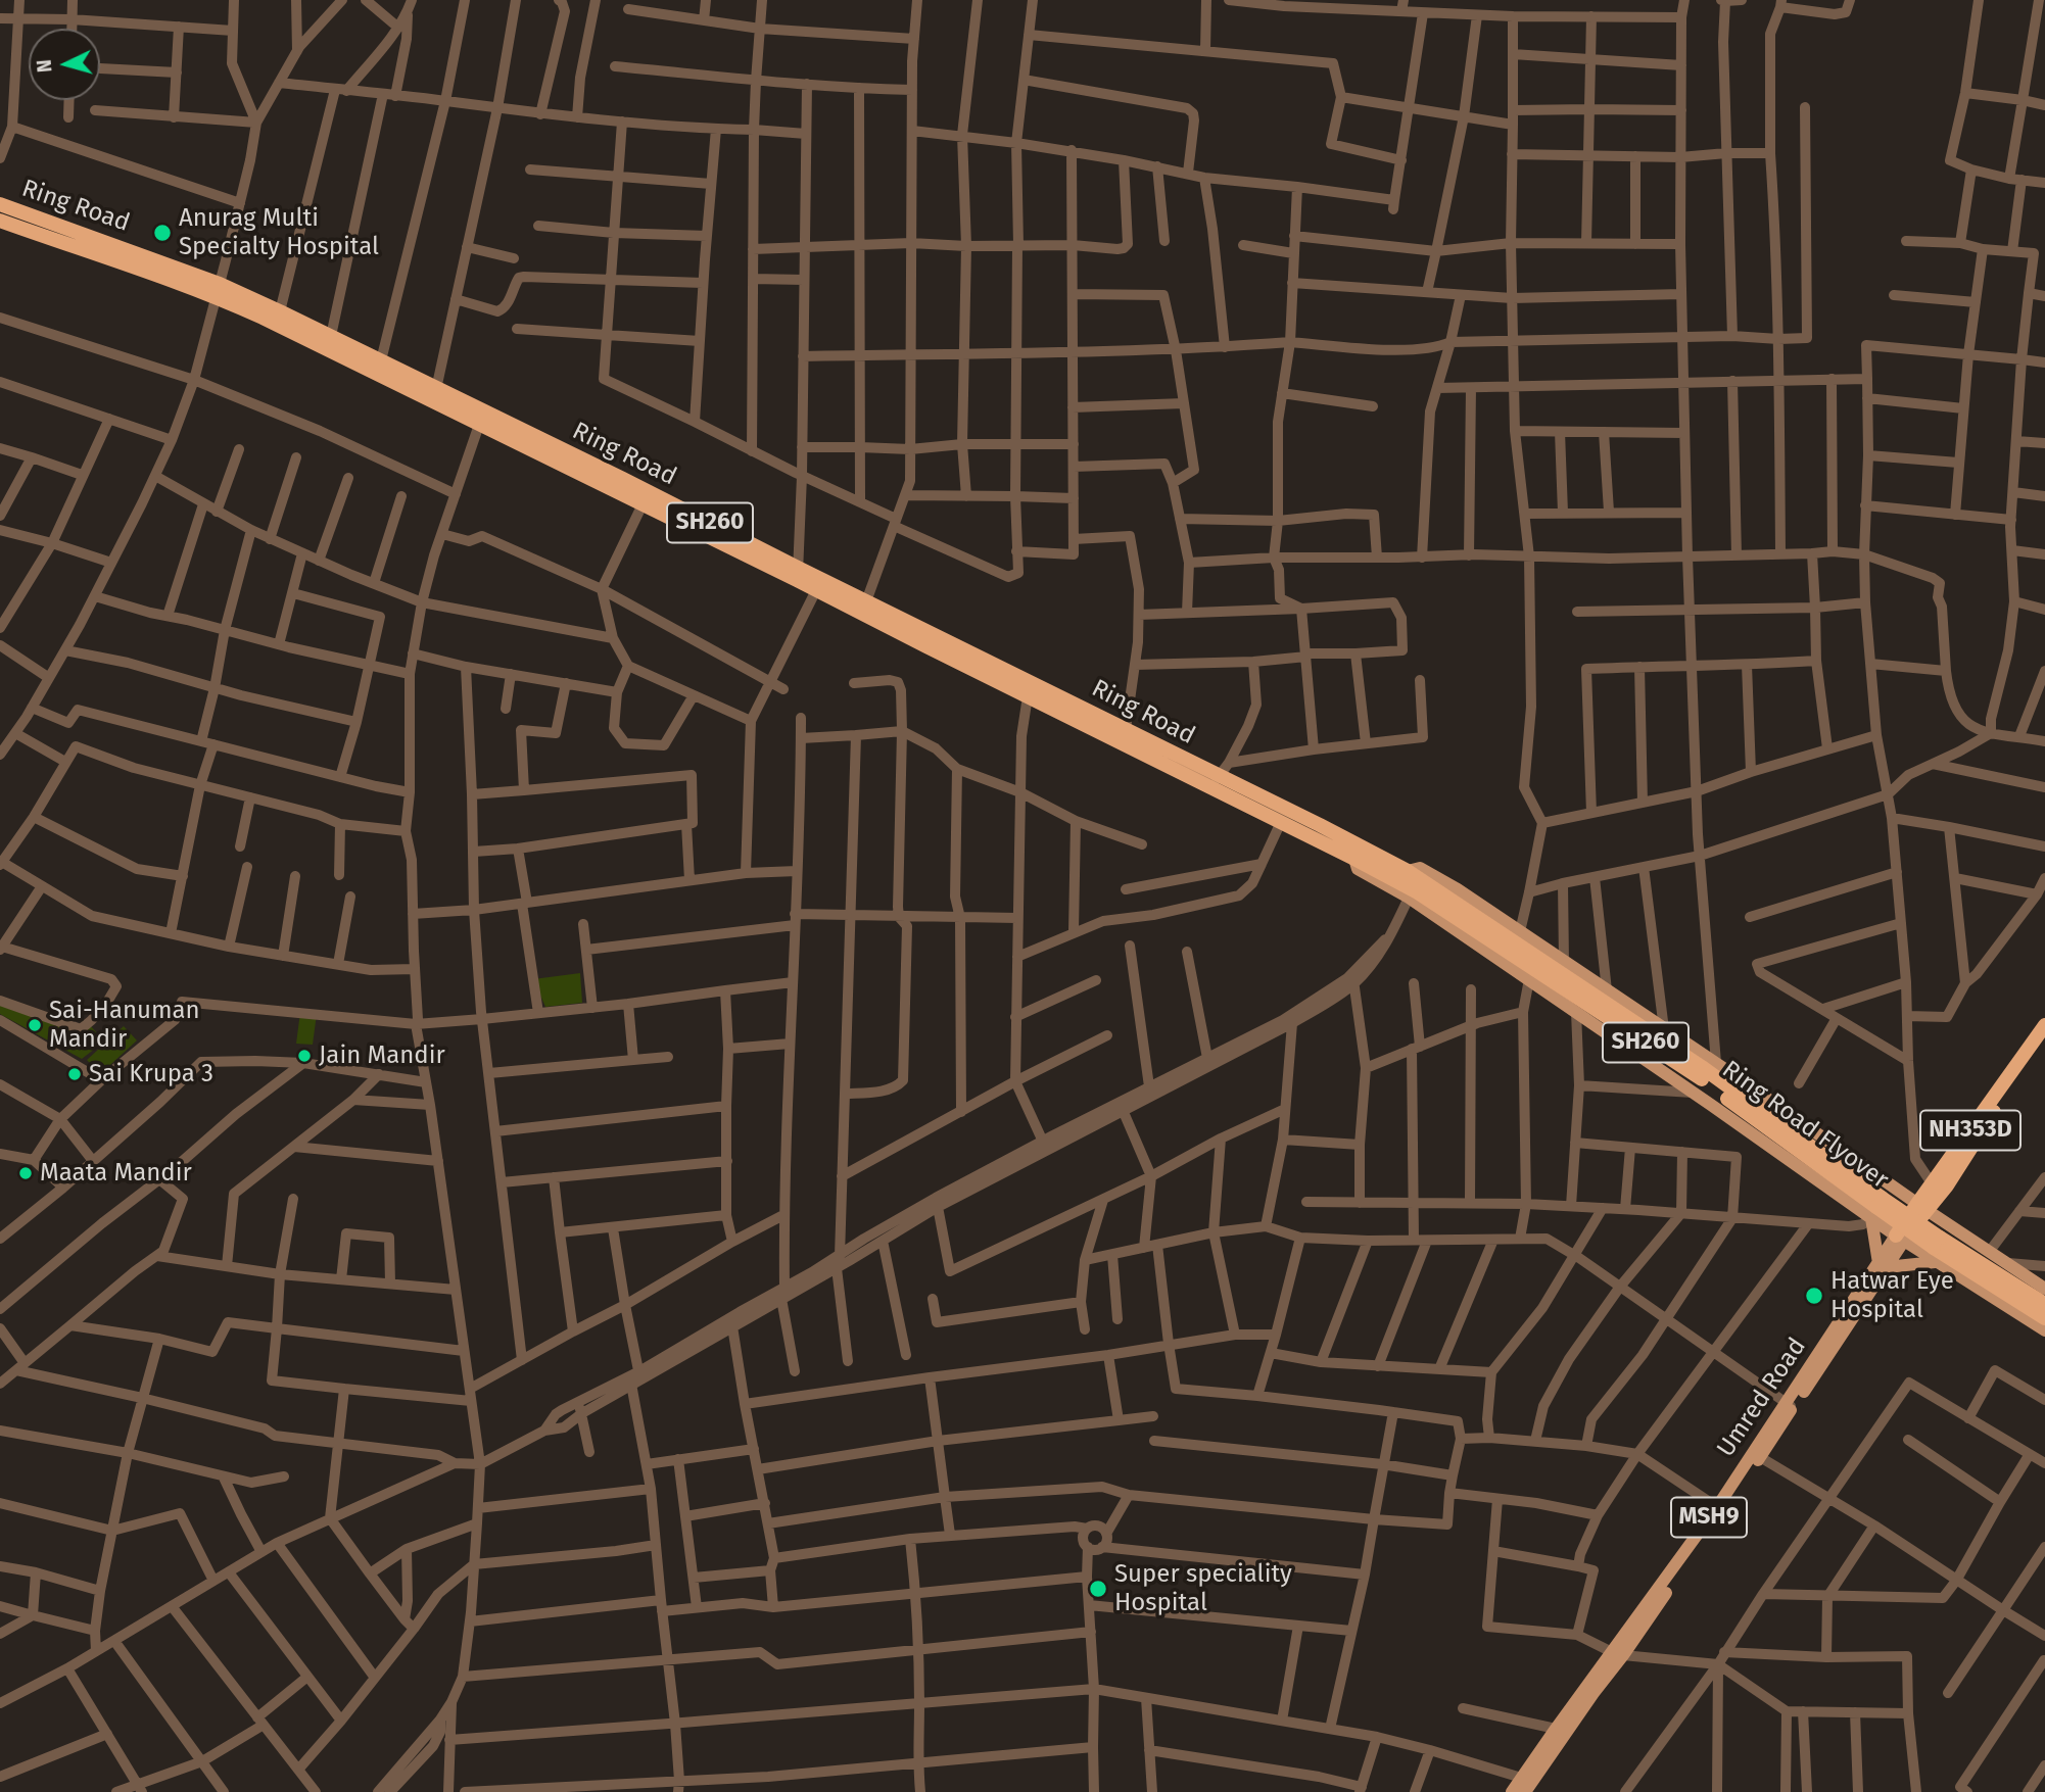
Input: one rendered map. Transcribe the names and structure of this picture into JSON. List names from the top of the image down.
{
  "streets": {
    "highway": [
      "Ring Road",
      "SH260",
      "Ring Road Flyover",
      "NH353D"
    ],
    "main road": ["Umred Road", "MSH9"]
  },
  "crossings": [
    ["Ring Road", "Ring Road Flyover"],
    ["NH353D", "Umred Road"]
  ],
  "places": [
    "Anurag Multi Specialty Hospital",
    "Sai-Hanuman Mandir",
    "Jain Mandir",
    "Sai Krupa 3",
    "Maata Mandir",
    "Hatwar Eye Hospital",
    "Super speciality Hospital"
  ],
  "north": "left"
}
